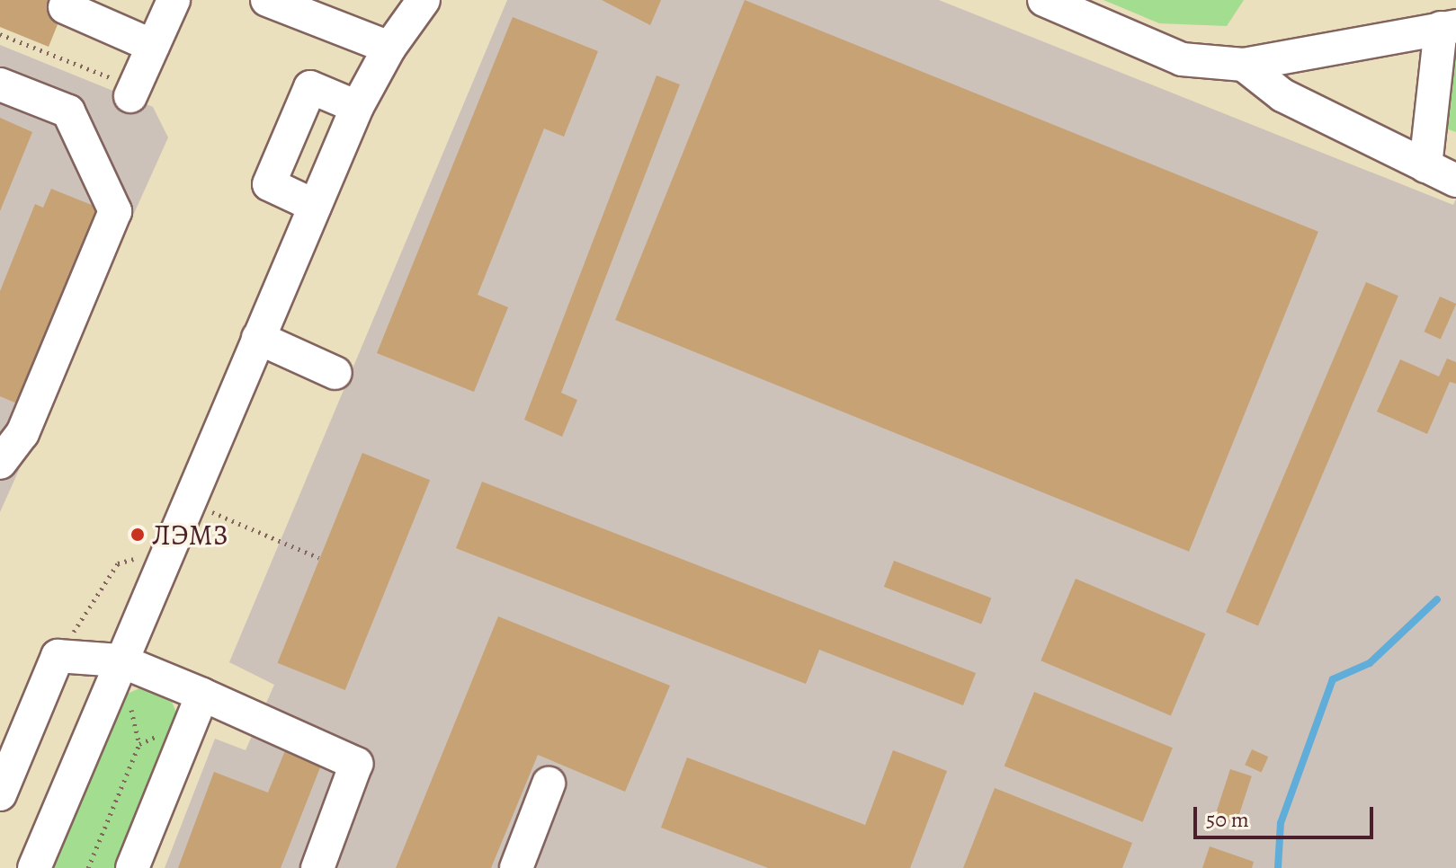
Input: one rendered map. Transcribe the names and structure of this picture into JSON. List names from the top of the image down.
{
  "places": ["ЛЭМЗ"],
  "scale_bar": "50 m"
}
